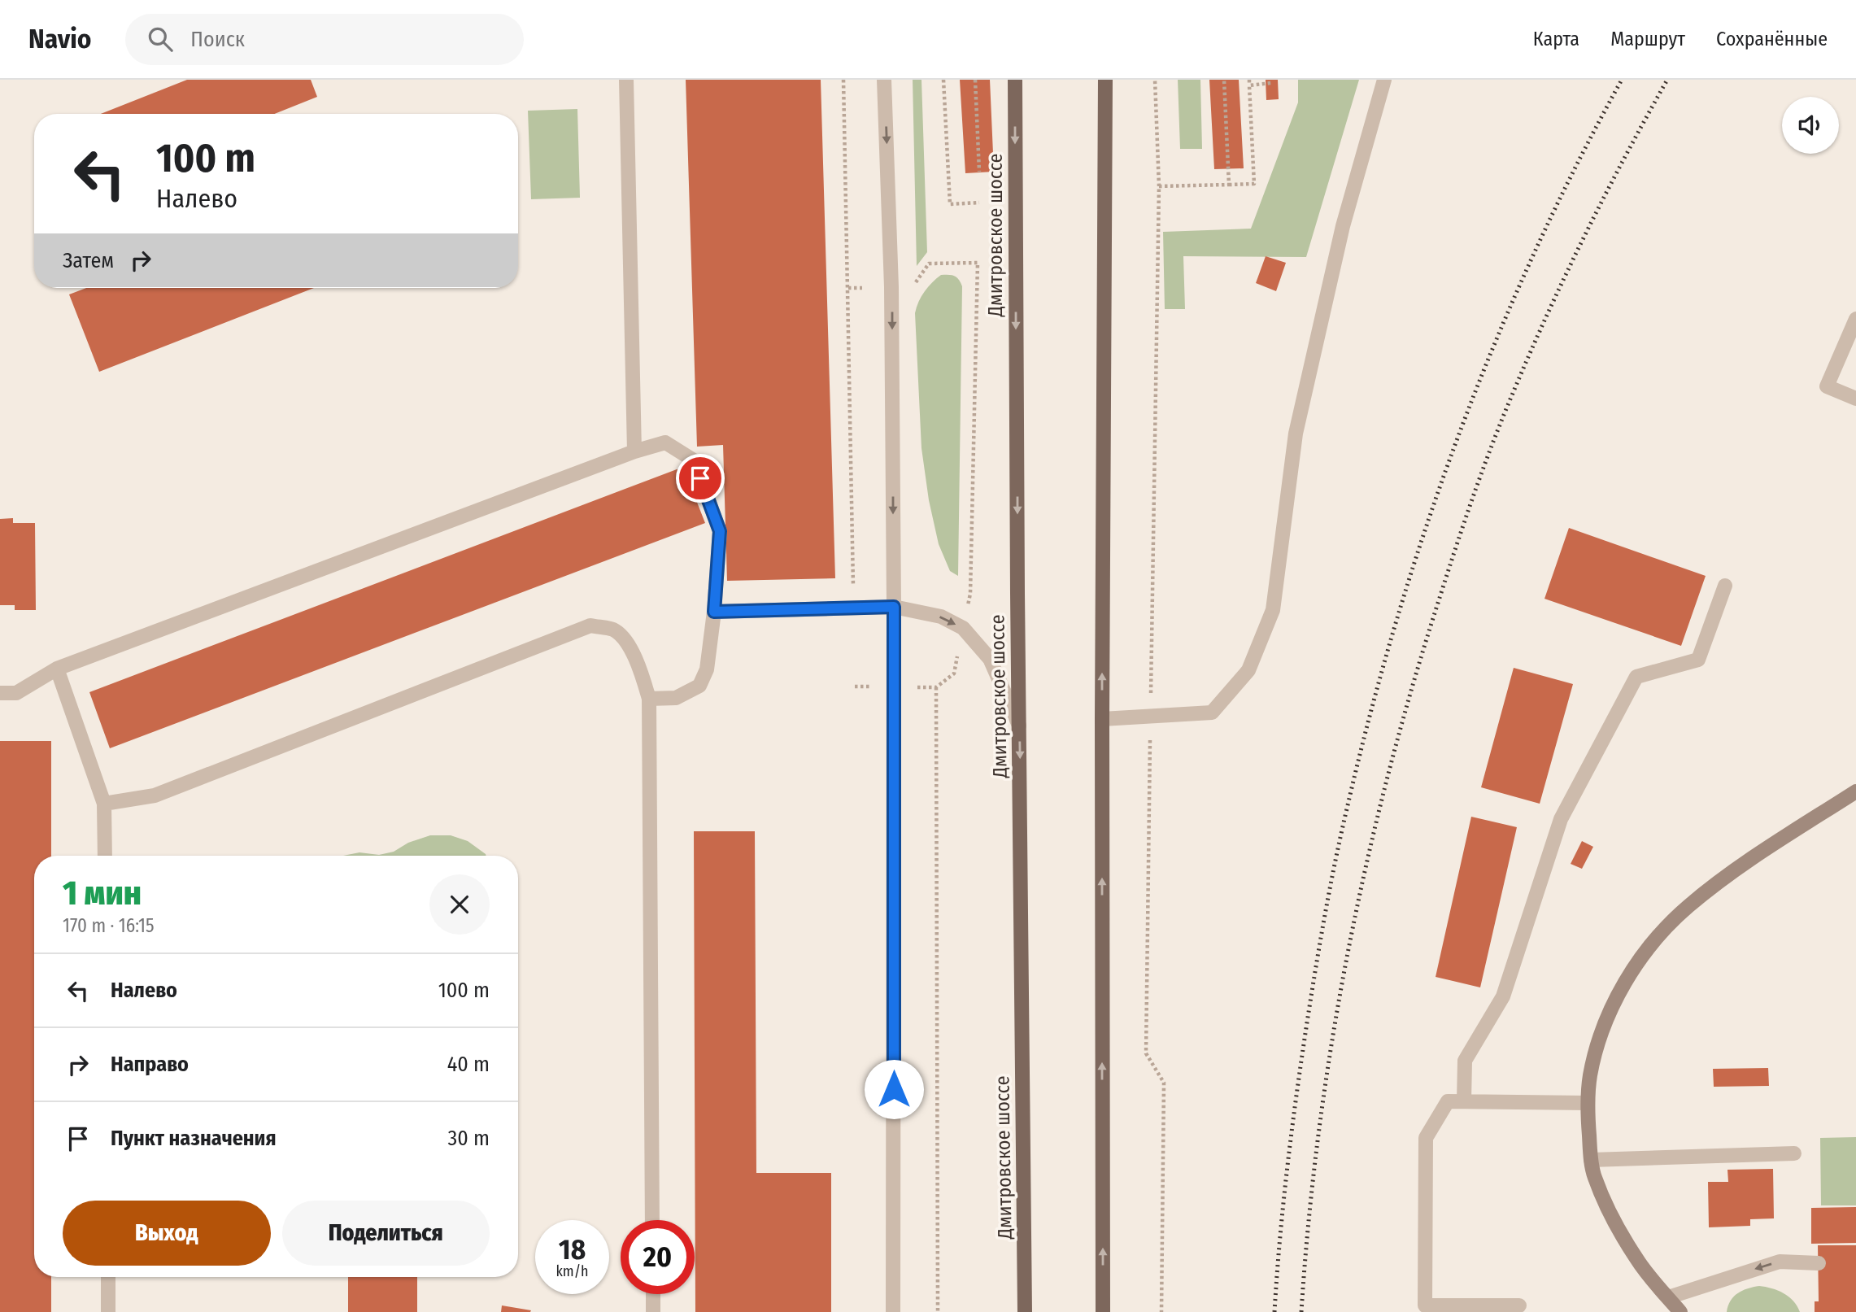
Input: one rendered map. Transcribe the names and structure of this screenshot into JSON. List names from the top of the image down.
{
  "streets": {
    "main road": ["Дмитровское шоссе"]
  },
  "page": {
    "header": "Navio",
    "search": "Поиск",
    "nav": ["Карта", "Маршрут", "Сохранённые"],
    "turn": ["100 m", "Налево"],
    "then": "Затем",
    "heading": ["1 мин", "170 m · 16:15"],
    "list": [
      {
        "name": "Налево",
        "value": "100 m"
      },
      {
        "name": "Направо",
        "value": "40 m"
      },
      {
        "name": "Пункт назначения",
        "value": "30 m"
      }
    ],
    "buttons": ["Выход", "Поделиться"],
    "speed": "18 km/h",
    "limit": "20"
  }
}
